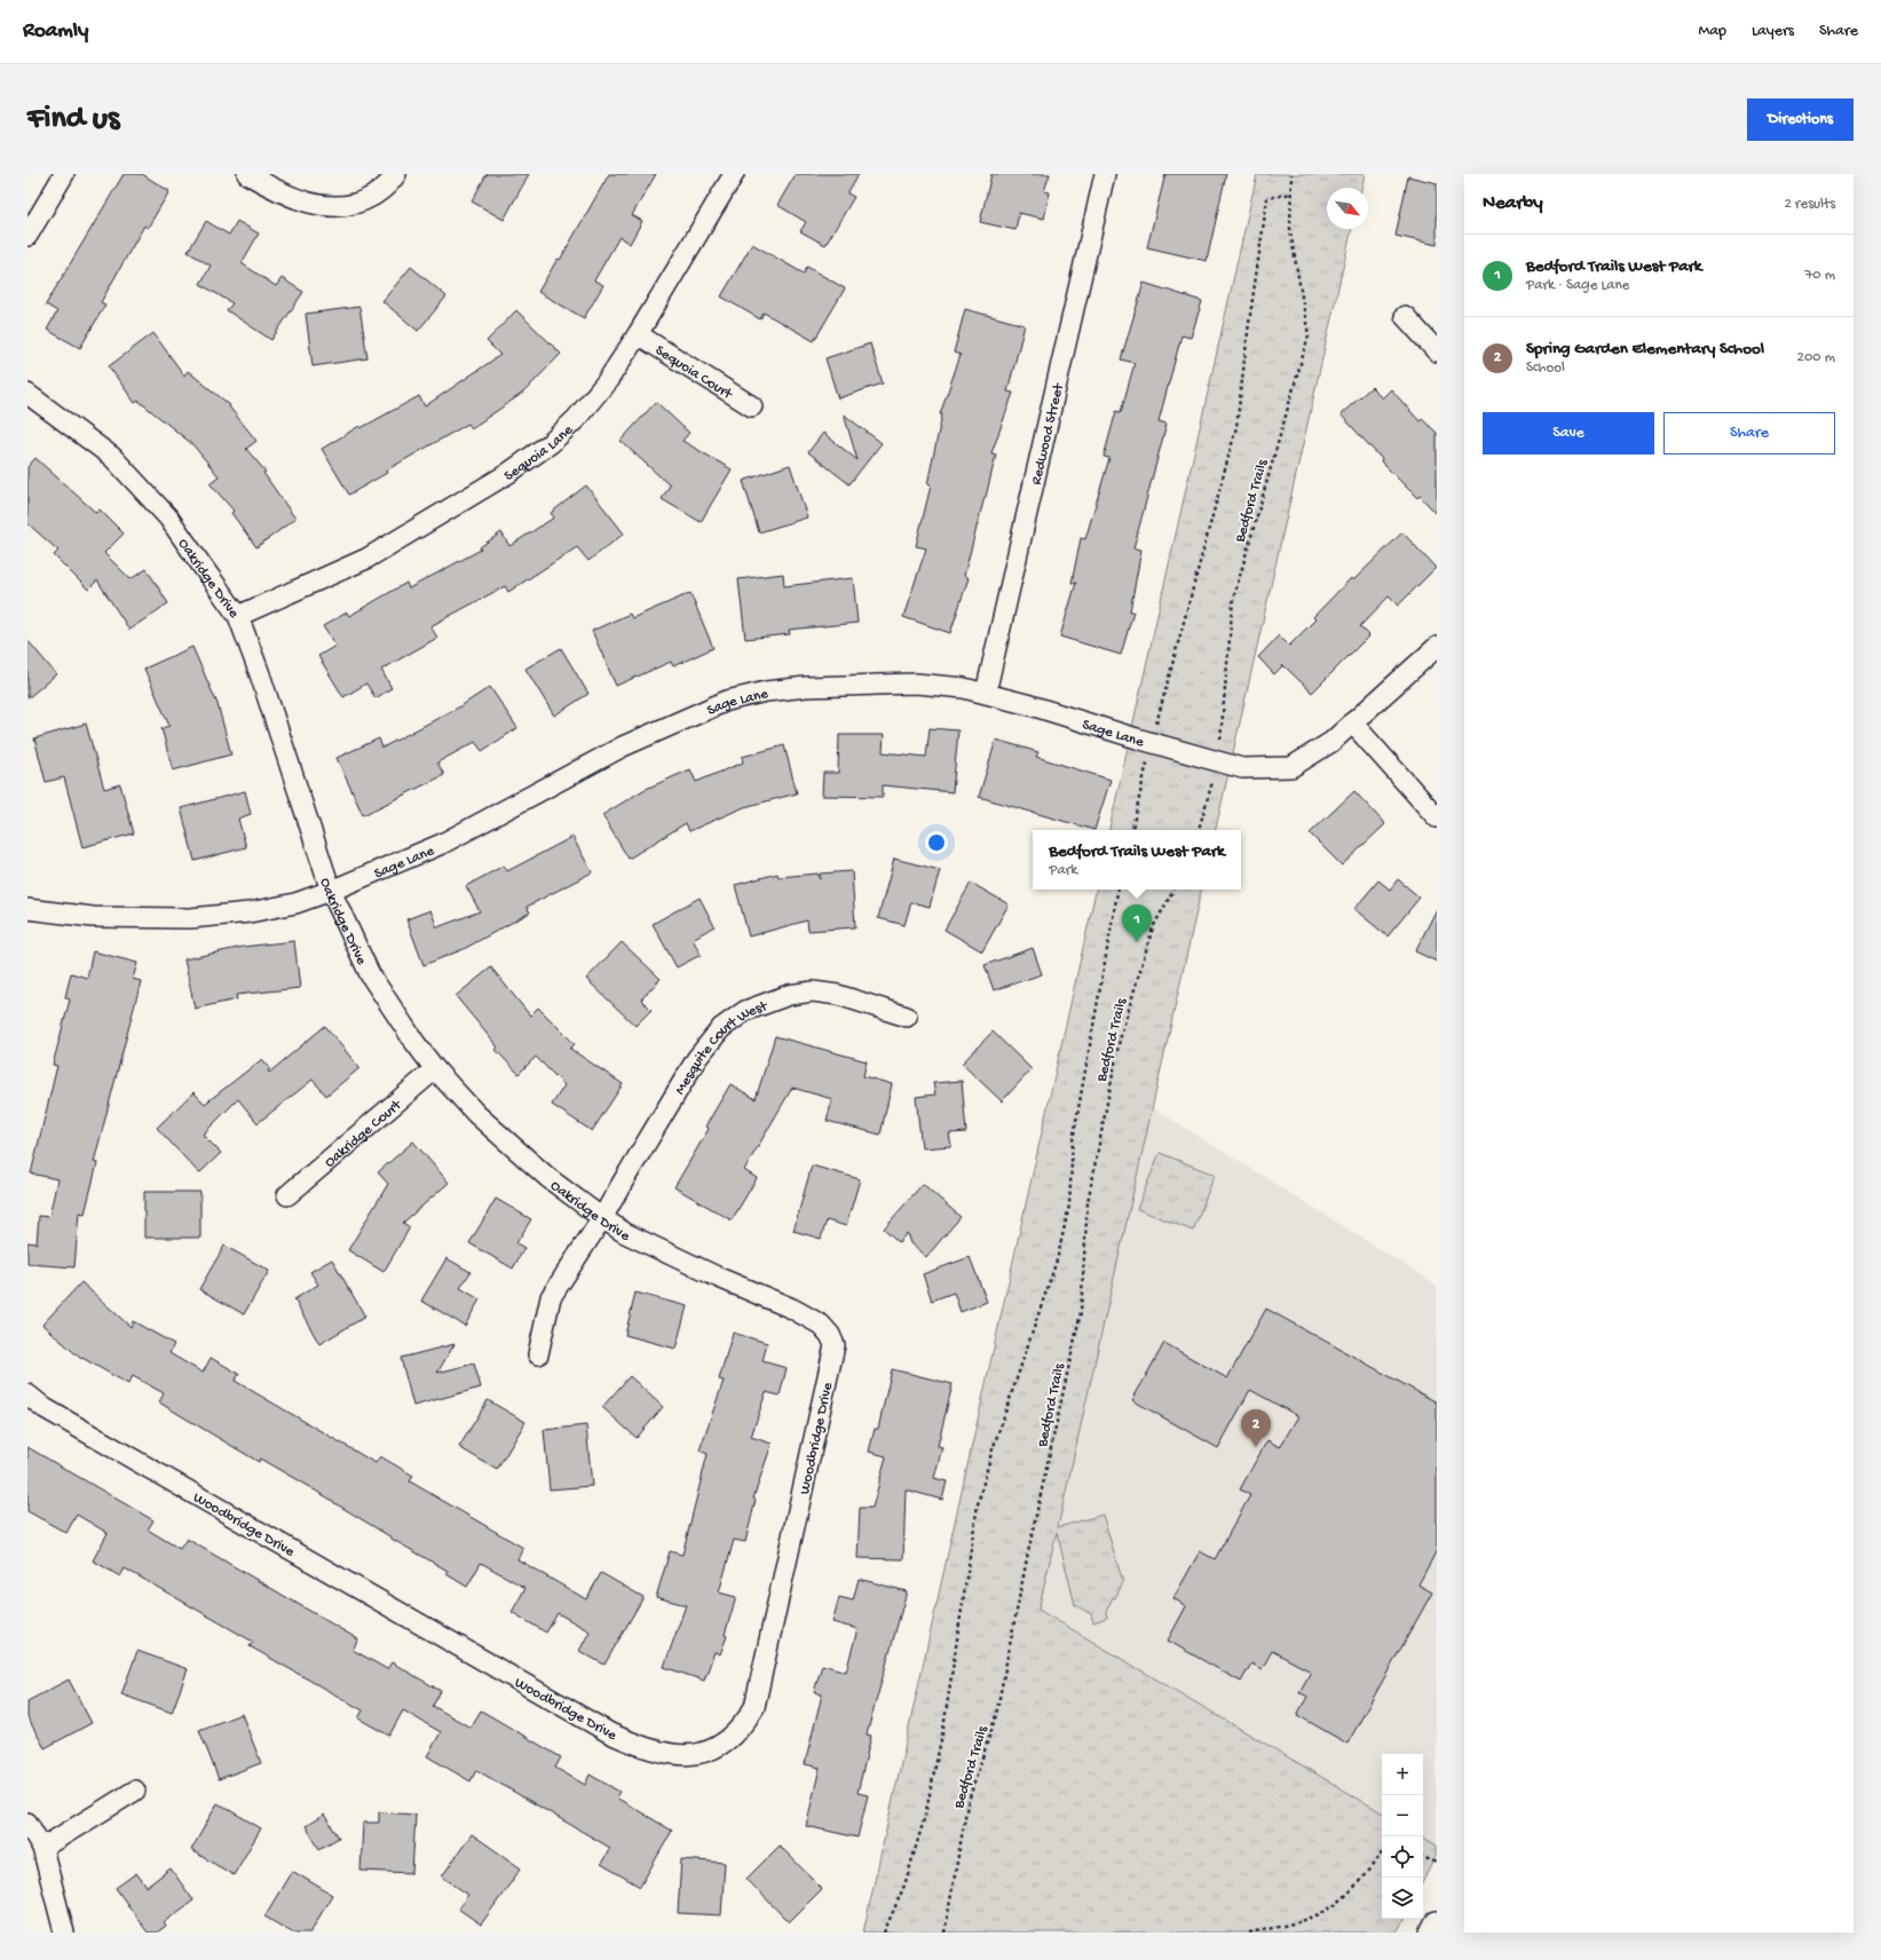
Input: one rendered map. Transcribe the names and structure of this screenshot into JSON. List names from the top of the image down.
{
  "streets": {
    "street": [
      "Sequoia Court",
      "Redwood Street",
      "Sequoia Lane",
      "Oakridge Drive",
      "Sage Lane",
      "Mesquite Court West",
      "Oakridge Court",
      "Woodbridge Drive"
    ],
    "path": ["Bedford Trails"]
  },
  "crossings": [
    ["Sequoia Court", "Sequoia Lane"],
    ["Redwood Street", "Sage Lane"],
    ["Sequoia Lane", "Oakridge Drive"],
    ["Bedford Trails", "Sage Lane"],
    ["Oakridge Drive", "Sage Lane"],
    ["Oakridge Drive", "Mesquite Court West"],
    ["Oakridge Drive", "Oakridge Court"],
    ["Oakridge Drive", "Woodbridge Drive"]
  ],
  "north": "bottom right",
  "page": {
    "header": "Roamly",
    "nav": ["Map", "Layers", "Share"],
    "buttons": [
      "Directions",
      ["Save", "Share"]
    ],
    "title": "Find us",
    "heading": ["Nearby", "2 results"],
    "list": [
      {
        "mark": "1",
        "name": "Bedford Trails West Park",
        "note": "Park · Sage Lane",
        "value": "70 m"
      },
      {
        "mark": "2",
        "name": "Spring Garden Elementary School",
        "note": "School",
        "value": "200 m"
      }
    ],
    "popup": ["Bedford Trails West Park", "Park"],
    "pins": ["1", "2"],
    "map_buttons": ["+", "−"]
  }
}
